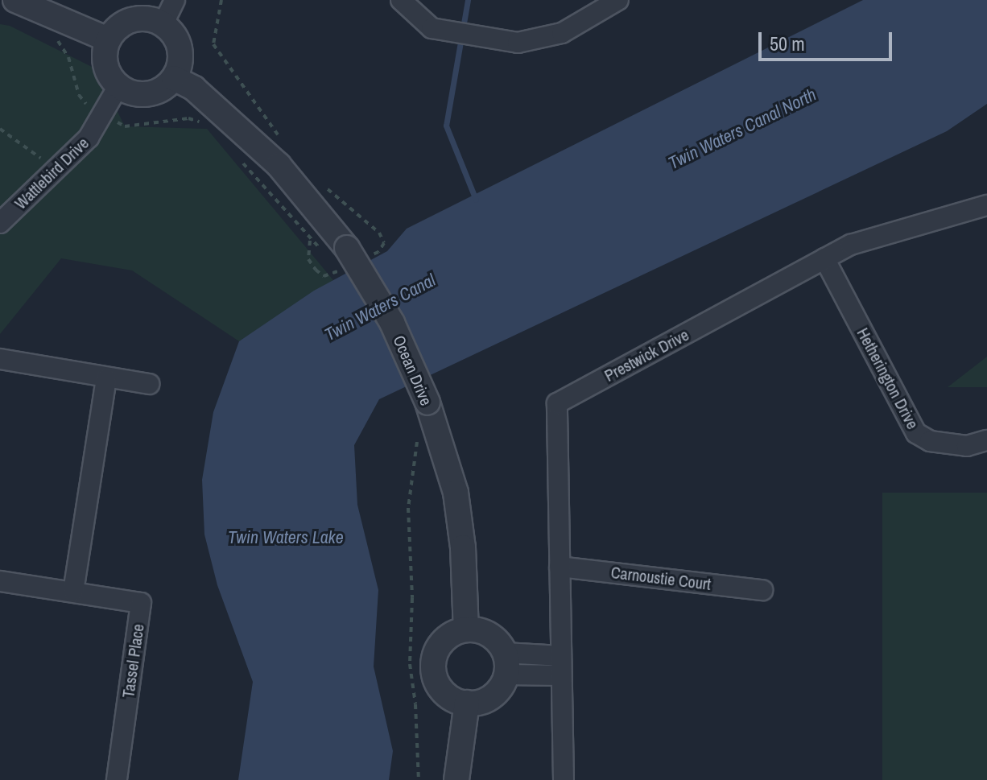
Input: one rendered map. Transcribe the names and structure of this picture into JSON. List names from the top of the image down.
{
  "streets": {
    "street": [
      "Wattlebird Drive",
      "Prestwick Drive",
      "Ocean Drive",
      "Hetherington Drive",
      "Carnoustie Court",
      "Tassel Place"
    ]
  },
  "crossings": [
    ["Wattlebird Drive", "Ocean Drive"],
    ["Prestwick Drive", "Hetherington Drive"],
    ["Prestwick Drive", "Carnoustie Court"]
  ],
  "water": ["Twin Waters Canal North", "Twin Waters Canal", "Twin Waters Lake"],
  "scale_bar": "50 m"
}
